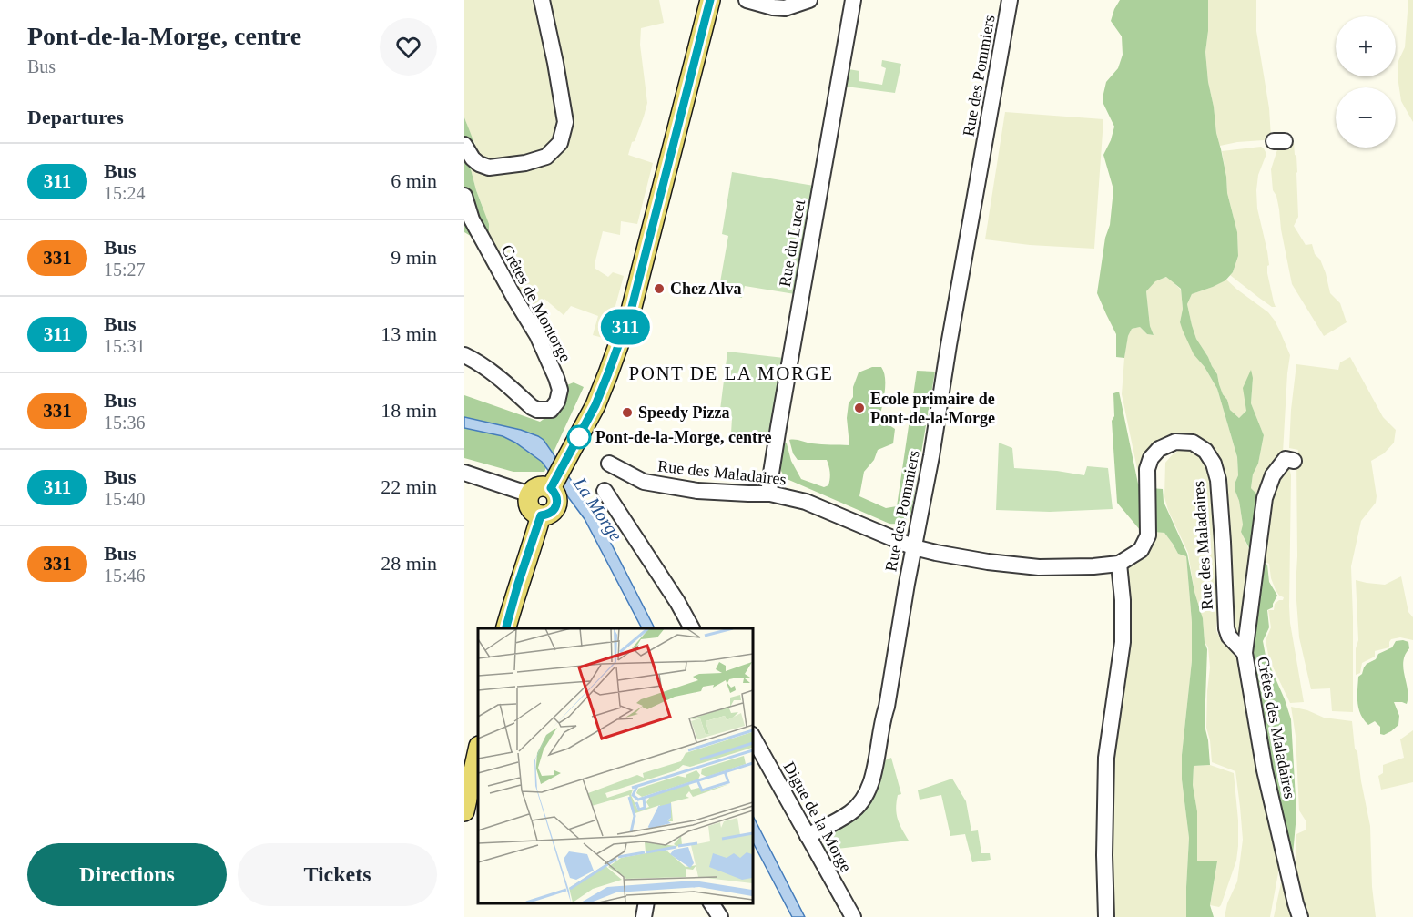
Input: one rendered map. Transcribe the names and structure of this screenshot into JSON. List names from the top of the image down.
{
  "streets": {
    "street": [
      "Rue des Pommiers",
      "Rue du Lucet",
      "Crêtes de Montorge",
      "Rue des Maladaires",
      "Crêtes des Maladaires",
      "Digue de la Morge"
    ]
  },
  "crossings": [
    ["Rue des Pommiers", "Rue des Maladaires"],
    ["Rue des Pommiers", "Digue de la Morge"],
    ["Rue du Lucet", "Rue des Maladaires"],
    ["Rue des Maladaires", "Crêtes des Maladaires"]
  ],
  "districts": ["PONT DE LA MORGE"],
  "water": ["La Morge"],
  "places": [
    "Chez Alva",
    "Ecole primaire de Pont-de-la-Morge",
    "Speedy Pizza",
    "Pont-de-la-Morge, centre"
  ],
  "lines": ["bus line 311"],
  "page": {
    "heading": [
      ["Pont-de-la-Morge, centre", "Bus"],
      "Departures"
    ],
    "on_map": "311",
    "map_buttons": ["+", "−"],
    "list": [
      {
        "mark": "311",
        "name": "Bus",
        "note": "15:24",
        "value": "6 min"
      },
      {
        "mark": "331",
        "name": "Bus",
        "note": "15:27",
        "value": "9 min"
      },
      {
        "mark": "311",
        "name": "Bus",
        "note": "15:31",
        "value": "13 min"
      },
      {
        "mark": "331",
        "name": "Bus",
        "note": "15:36",
        "value": "18 min"
      },
      {
        "mark": "311",
        "name": "Bus",
        "note": "15:40",
        "value": "22 min"
      },
      {
        "mark": "331",
        "name": "Bus",
        "note": "15:46",
        "value": "28 min"
      }
    ],
    "buttons": ["Directions", "Tickets"]
  }
}
